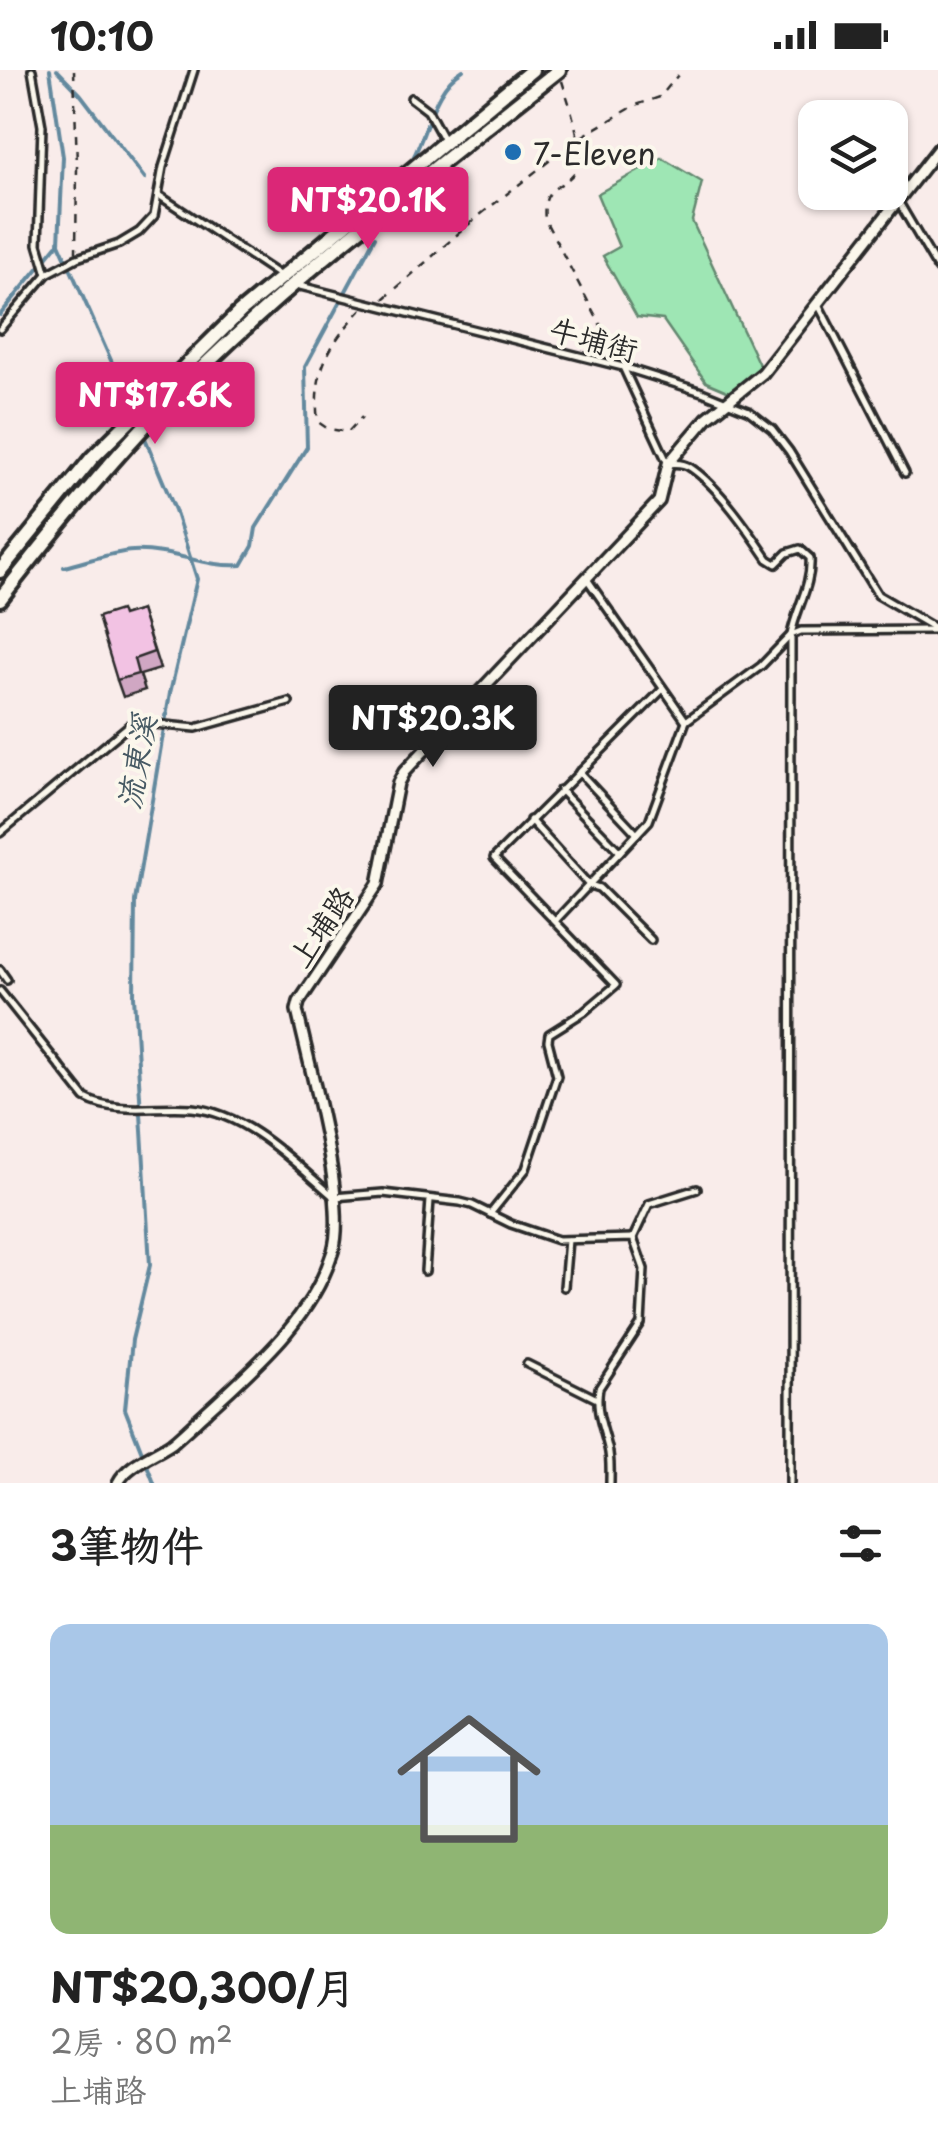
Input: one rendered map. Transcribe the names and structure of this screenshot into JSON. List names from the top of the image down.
{
  "streets": {
    "street": ["上埔路"],
    "lane": ["牛埔街"]
  },
  "crossings": [
    ["牛埔街", "上埔路"]
  ],
  "water": ["流東溪"],
  "places": ["7-Eleven"],
  "page": {
    "status": "10:10",
    "price": ["NT$20.1K", "NT$17.6K", "NT$20.3K"],
    "heading": "3筆物件",
    "list": [
      {
        "name": "NT$20,300/月",
        "note": "2房 · 80 m² · 上埔路"
      }
    ]
  }
}
